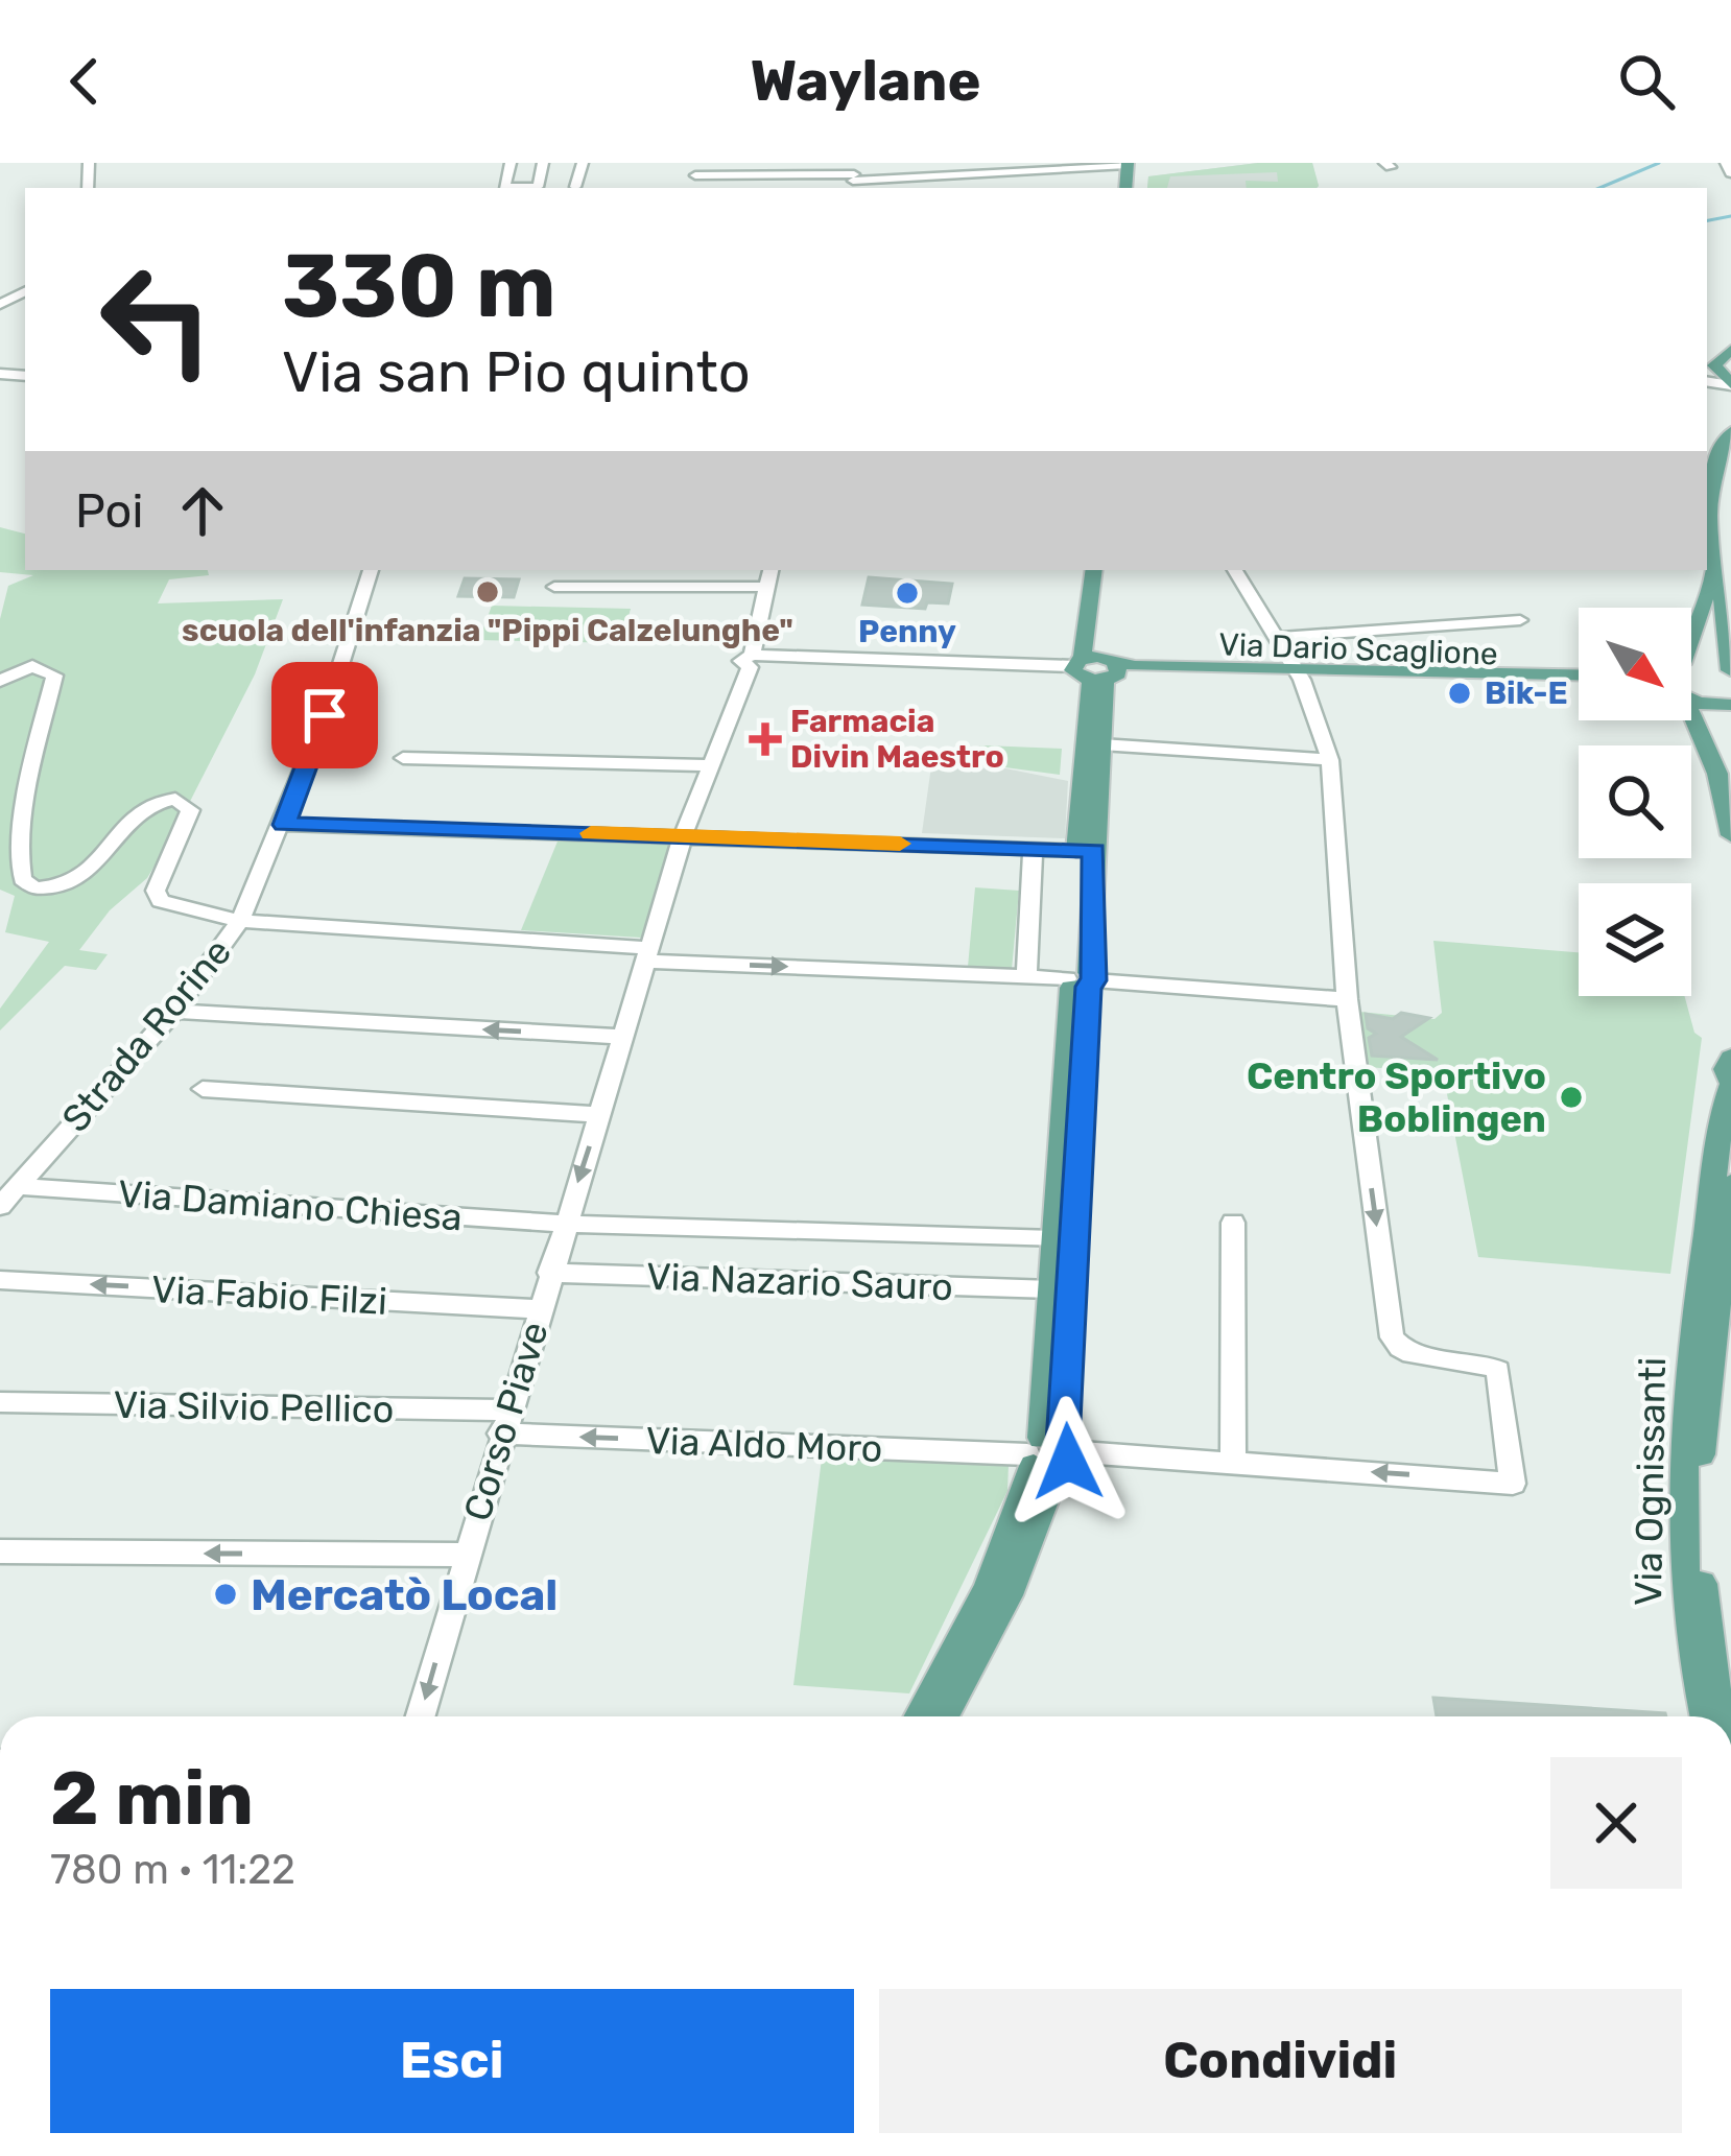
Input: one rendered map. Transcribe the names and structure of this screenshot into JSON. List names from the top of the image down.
{
  "streets": {
    "main road": ["Via Dario Scaglione", "Via Ognissanti"],
    "street": [
      "Strada Rorine",
      "Via Damiano Chiesa",
      "Via Nazario Sauro",
      "Via Fabio Filzi",
      "Via Silvio Pellico",
      "Corso Piave",
      "Via Aldo Moro"
    ]
  },
  "crossings": [
    ["Via Dario Scaglione", "Corso Piave"],
    ["Strada Rorine", "Via Damiano Chiesa"],
    ["Via Damiano Chiesa", "Corso Piave"],
    ["Via Nazario Sauro", "Corso Piave"],
    ["Via Fabio Filzi", "Corso Piave"],
    ["Via Silvio Pellico", "Corso Piave"],
    ["Via Silvio Pellico", "Via Aldo Moro"],
    ["Corso Piave", "Via Aldo Moro"]
  ],
  "one_way": ["Via Fabio Filzi"],
  "places": {
    "other": [
      "scuola dell'infanzia \"Pippi Calzelunghe\"",
      "Penny",
      "Bik-E",
      "Centro Sportivo Boblingen",
      "Mercatò Local"
    ],
    "health": ["Farmacia Divin Maestro"]
  },
  "north": "bottom right",
  "page": {
    "header": "Waylane",
    "turn": ["330 m", "Via san Pio quinto"],
    "then": "Poi",
    "heading": ["2 min", "780 m · 11:22"],
    "buttons": ["Esci", "Condividi"]
  }
}
